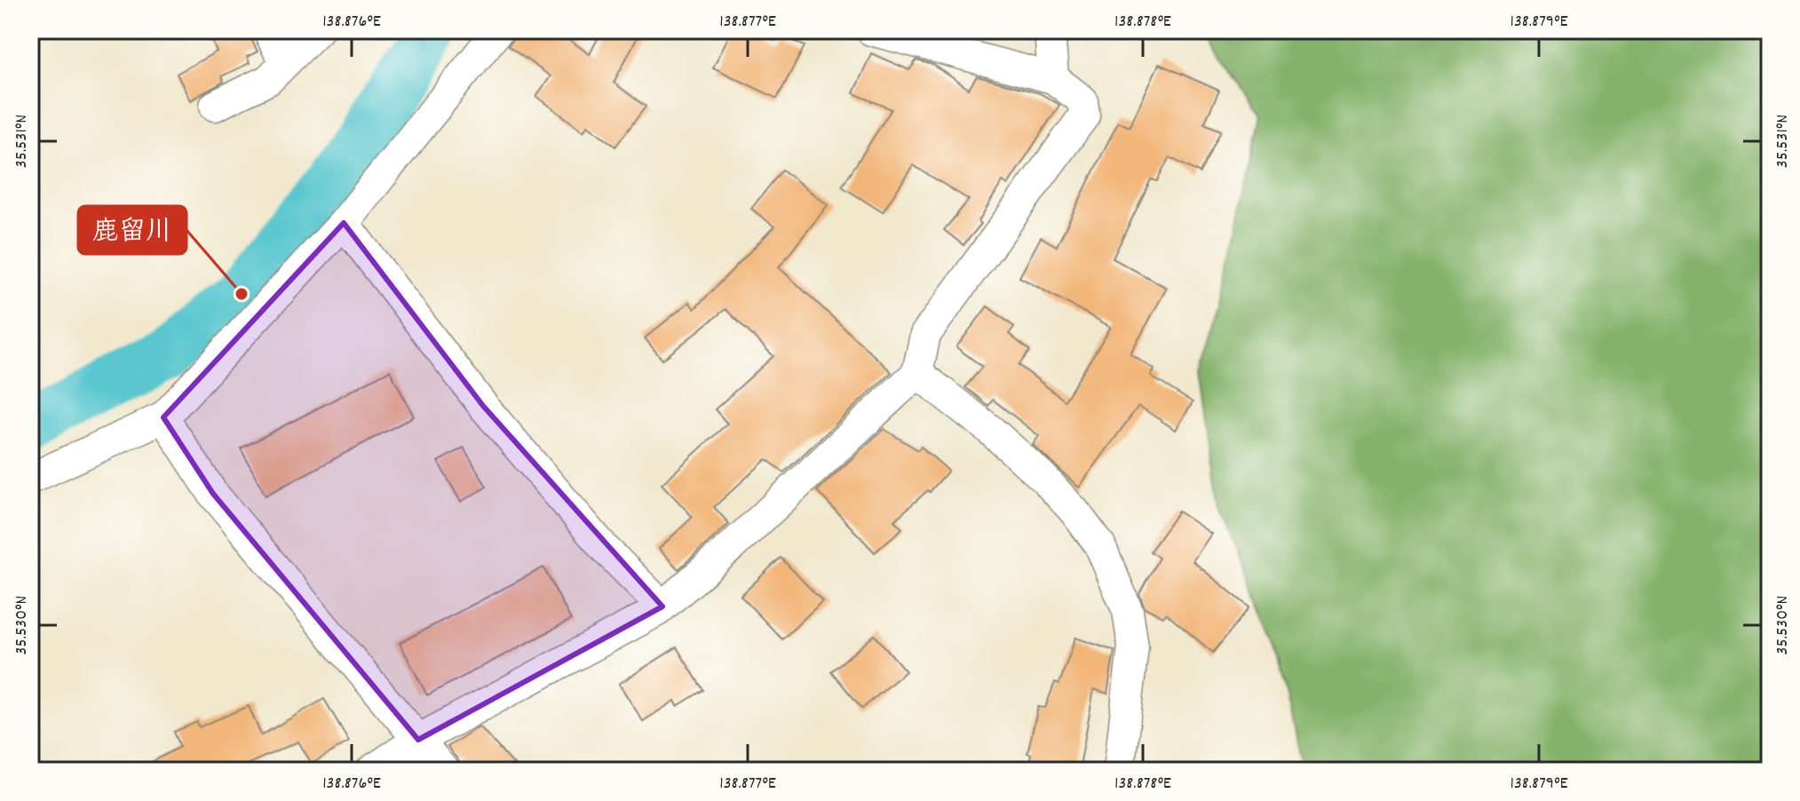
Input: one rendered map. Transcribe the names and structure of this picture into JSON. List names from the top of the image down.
{
  "places": ["鹿留川"],
  "coordinates": [
    "138.876°E",
    "138.877°E",
    "138.878°E",
    "138.879°E",
    "35.531°N",
    "35.530°N"
  ]
}
